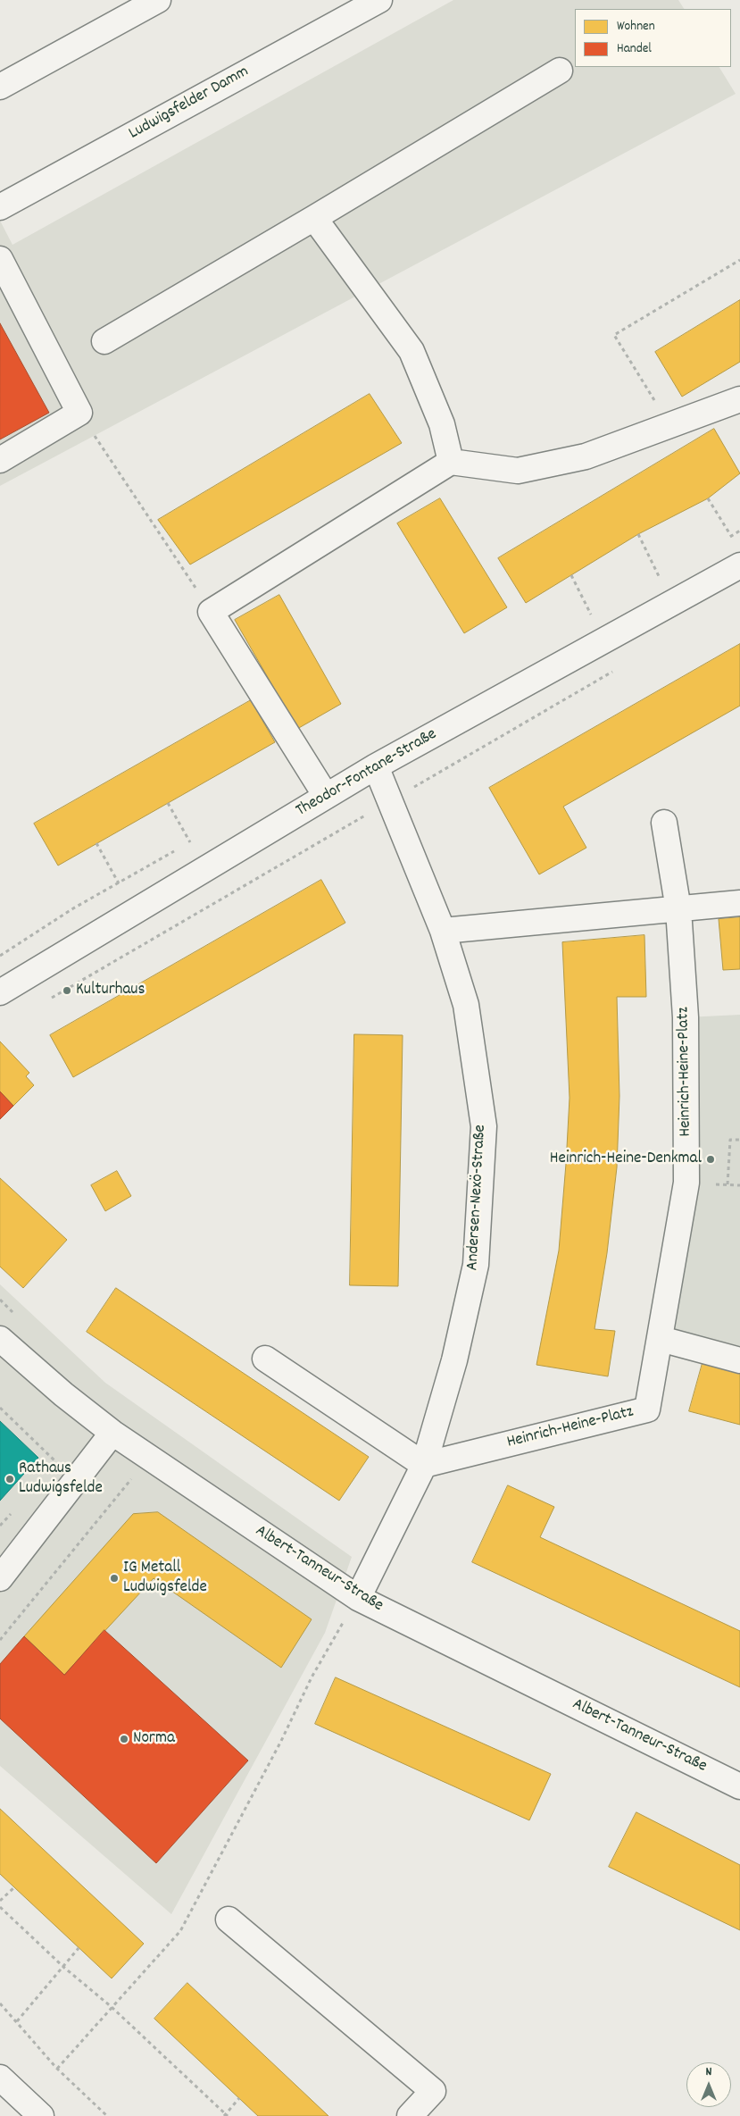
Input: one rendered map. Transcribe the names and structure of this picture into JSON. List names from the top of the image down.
{
  "streets": {
    "main road": [
      "Ludwigsfelder Damm",
      "Theodor-Fontane-Straße",
      "Heinrich-Heine-Platz",
      "Andersen-Nexö-Straße",
      "Albert-Tanneur-Straße"
    ]
  },
  "crossings": [
    ["Theodor-Fontane-Straße", "Andersen-Nexö-Straße"],
    ["Heinrich-Heine-Platz", "Andersen-Nexö-Straße"],
    ["Andersen-Nexö-Straße", "Albert-Tanneur-Straße"]
  ],
  "places": [
    "Kulturhaus",
    "Heinrich-Heine-Denkmal",
    "Rathaus Ludwigsfelde",
    "IG Metall Ludwigsfelde",
    "Norma"
  ],
  "legend": ["Wohnen", "Handel"],
  "north": "top"
}
